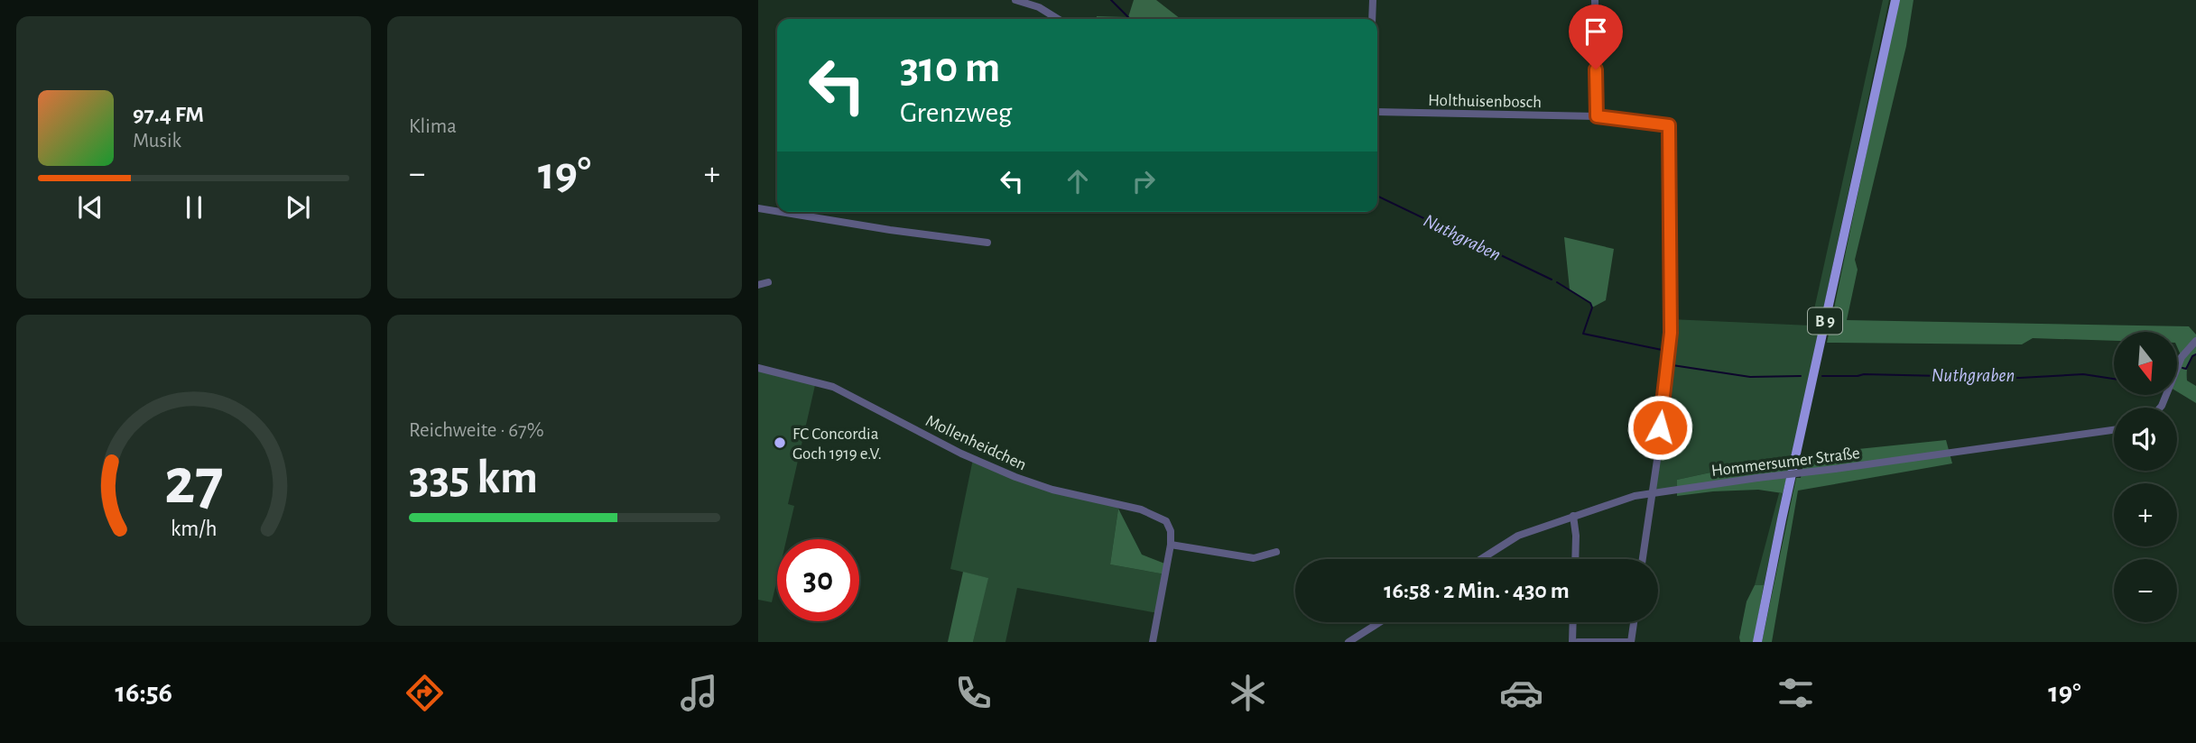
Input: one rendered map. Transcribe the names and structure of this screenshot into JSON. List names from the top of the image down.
{
  "streets": {
    "main road": ["B 9"],
    "street": ["Holthuisenbosch", "Mollenheidchen", "Hommersumer Straße"]
  },
  "crossings": [
    ["Holthuisenbosch", "Hommersumer Straße"]
  ],
  "water": ["Nuthgraben"],
  "places": ["FC Concordia Goch 1919 e.V."],
  "north": "bottom",
  "page": {
    "tile": [
      "Klima",
      ["Reichweite · 67%", "335 km"]
    ],
    "turn": ["310 m", "Grenzweg"],
    "song": ["97.4 FM", "Musik"],
    "heat": ["−", "19°", "+"],
    "map_buttons": ["+", "−"],
    "limit": "30",
    "trip": "16:58 · 2 Min. · 430 m",
    "tabs": ["16:56", "19°"],
    "gauge": ["27", "km/h"]
  }
}
